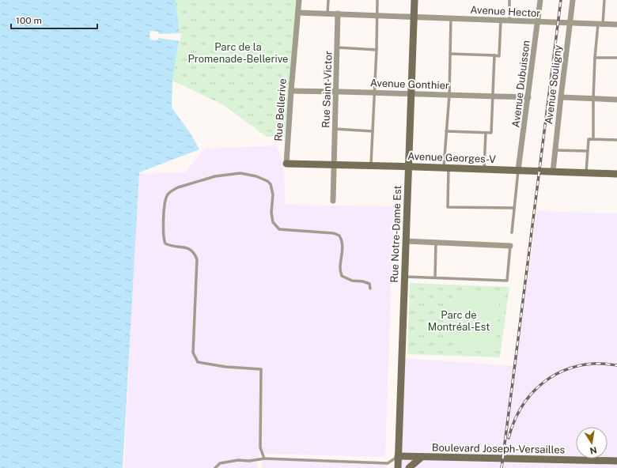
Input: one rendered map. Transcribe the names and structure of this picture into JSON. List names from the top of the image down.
{
  "streets": {
    "street": [
      "Avenue Hector",
      "Avenue Gonthier",
      "Avenue Dubuisson",
      "Avenue Souligny",
      "Rue Saint-Victor",
      "Rue Bellerive",
      "Avenue Georges-V",
      "Rue Notre-Dame Est",
      "Boulevard Joseph-Versailles"
    ]
  },
  "crossings": [
    ["Avenue Hector", "Avenue Dubuisson"],
    ["Avenue Hector", "Avenue Souligny"],
    ["Avenue Hector", "Rue Saint-Victor"],
    ["Avenue Hector", "Rue Bellerive"],
    ["Avenue Hector", "Rue Notre-Dame Est"],
    ["Avenue Gonthier", "Avenue Dubuisson"],
    ["Avenue Gonthier", "Rue Saint-Victor"],
    ["Avenue Gonthier", "Rue Bellerive"],
    ["Avenue Gonthier", "Rue Notre-Dame Est"],
    ["Avenue Dubuisson", "Avenue Georges-V"],
    ["Avenue Souligny", "Avenue Georges-V"],
    ["Rue Saint-Victor", "Avenue Georges-V"],
    ["Rue Bellerive", "Avenue Georges-V"],
    ["Avenue Georges-V", "Rue Notre-Dame Est"],
    ["Rue Notre-Dame Est", "Boulevard Joseph-Versailles"]
  ],
  "parks": ["Parc de la Promenade-Bellerive", "Parc de Montréal-Est"],
  "scale_bar": "100 m",
  "north": "bottom"
}
